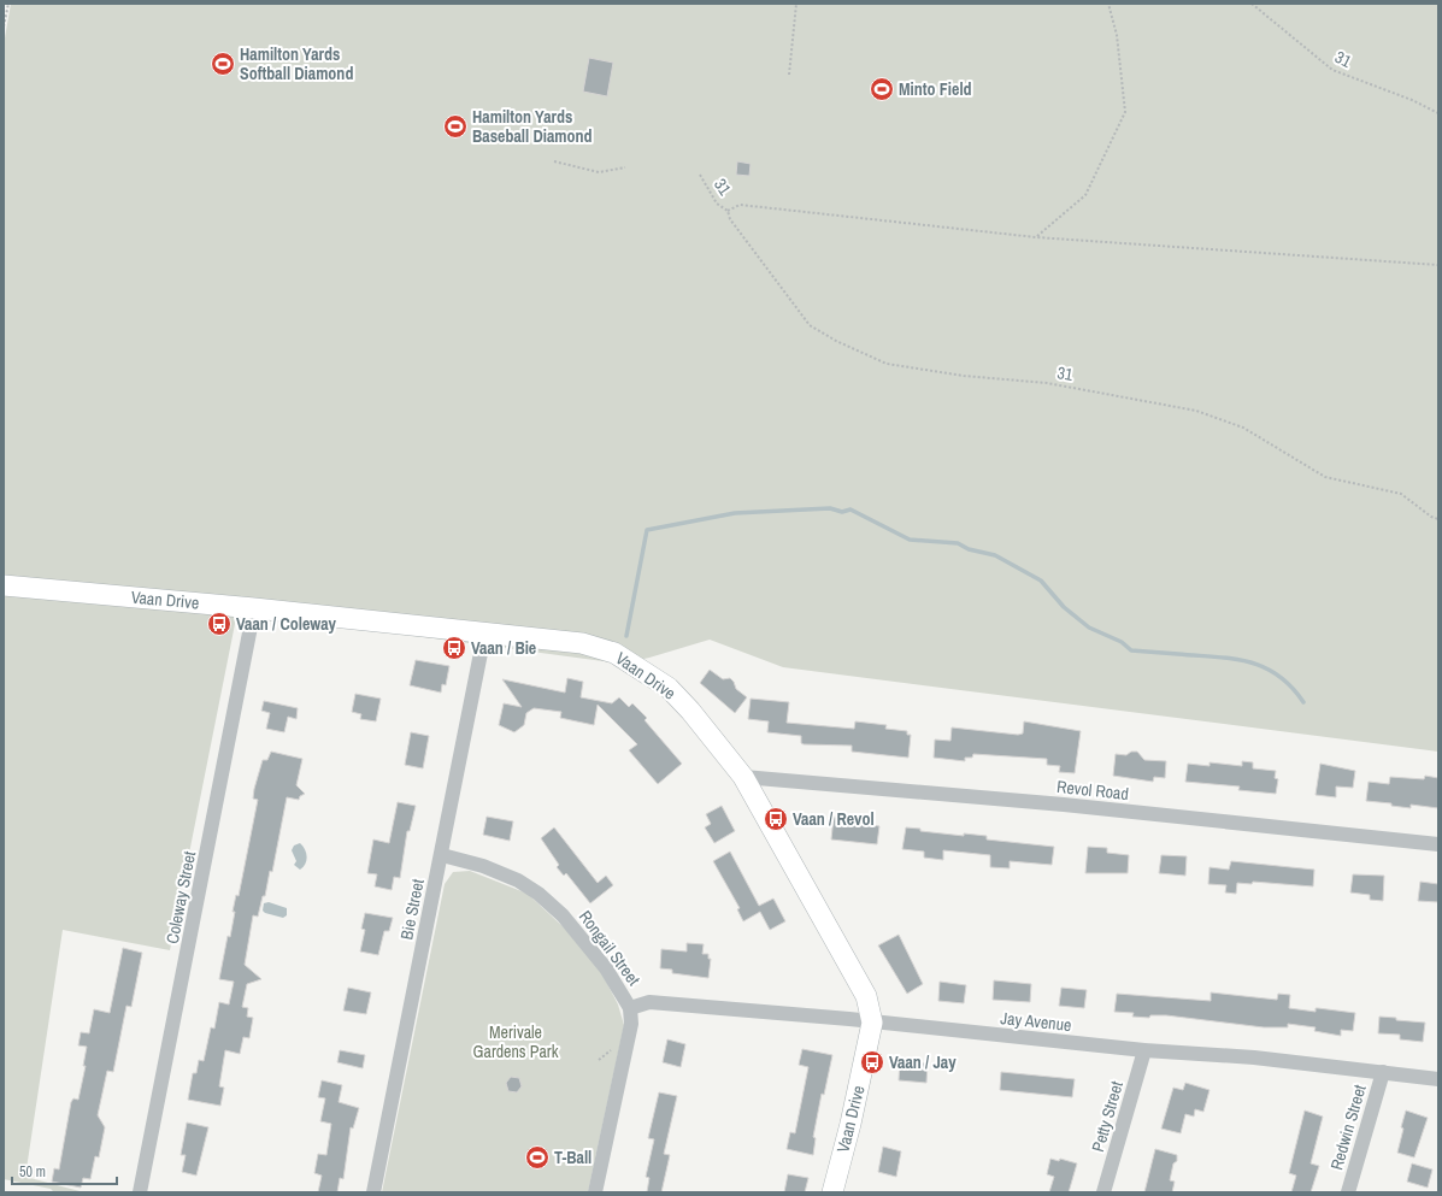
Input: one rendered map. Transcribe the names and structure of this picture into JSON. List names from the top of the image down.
{
  "streets": {
    "street": [
      "Vaan Drive",
      "Revol Road",
      "Coleway Street",
      "Bie Street",
      "Rongail Street",
      "Jay Avenue",
      "Petty Street",
      "Redwin Street"
    ],
    "path": ["31"]
  },
  "crossings": [
    ["Vaan Drive", "Revol Road"],
    ["Vaan Drive", "Coleway Street"],
    ["Vaan Drive", "Bie Street"],
    ["Vaan Drive", "Jay Avenue"],
    ["Bie Street", "Rongail Street"],
    ["Rongail Street", "Jay Avenue"],
    ["Jay Avenue", "Petty Street"],
    ["Jay Avenue", "Redwin Street"]
  ],
  "parks": ["Merivale Gardens Park"],
  "places": {
    "sports": [
      "Hamilton Yards Softball Diamond",
      "Minto Field",
      "Hamilton Yards Baseball Diamond",
      "T-Ball"
    ],
    "bus stop": [
      "Vaan / Coleway",
      "Vaan / Bie",
      "Vaan / Revol",
      "Vaan / Jay"
    ]
  },
  "scale_bar": "50 m"
}
